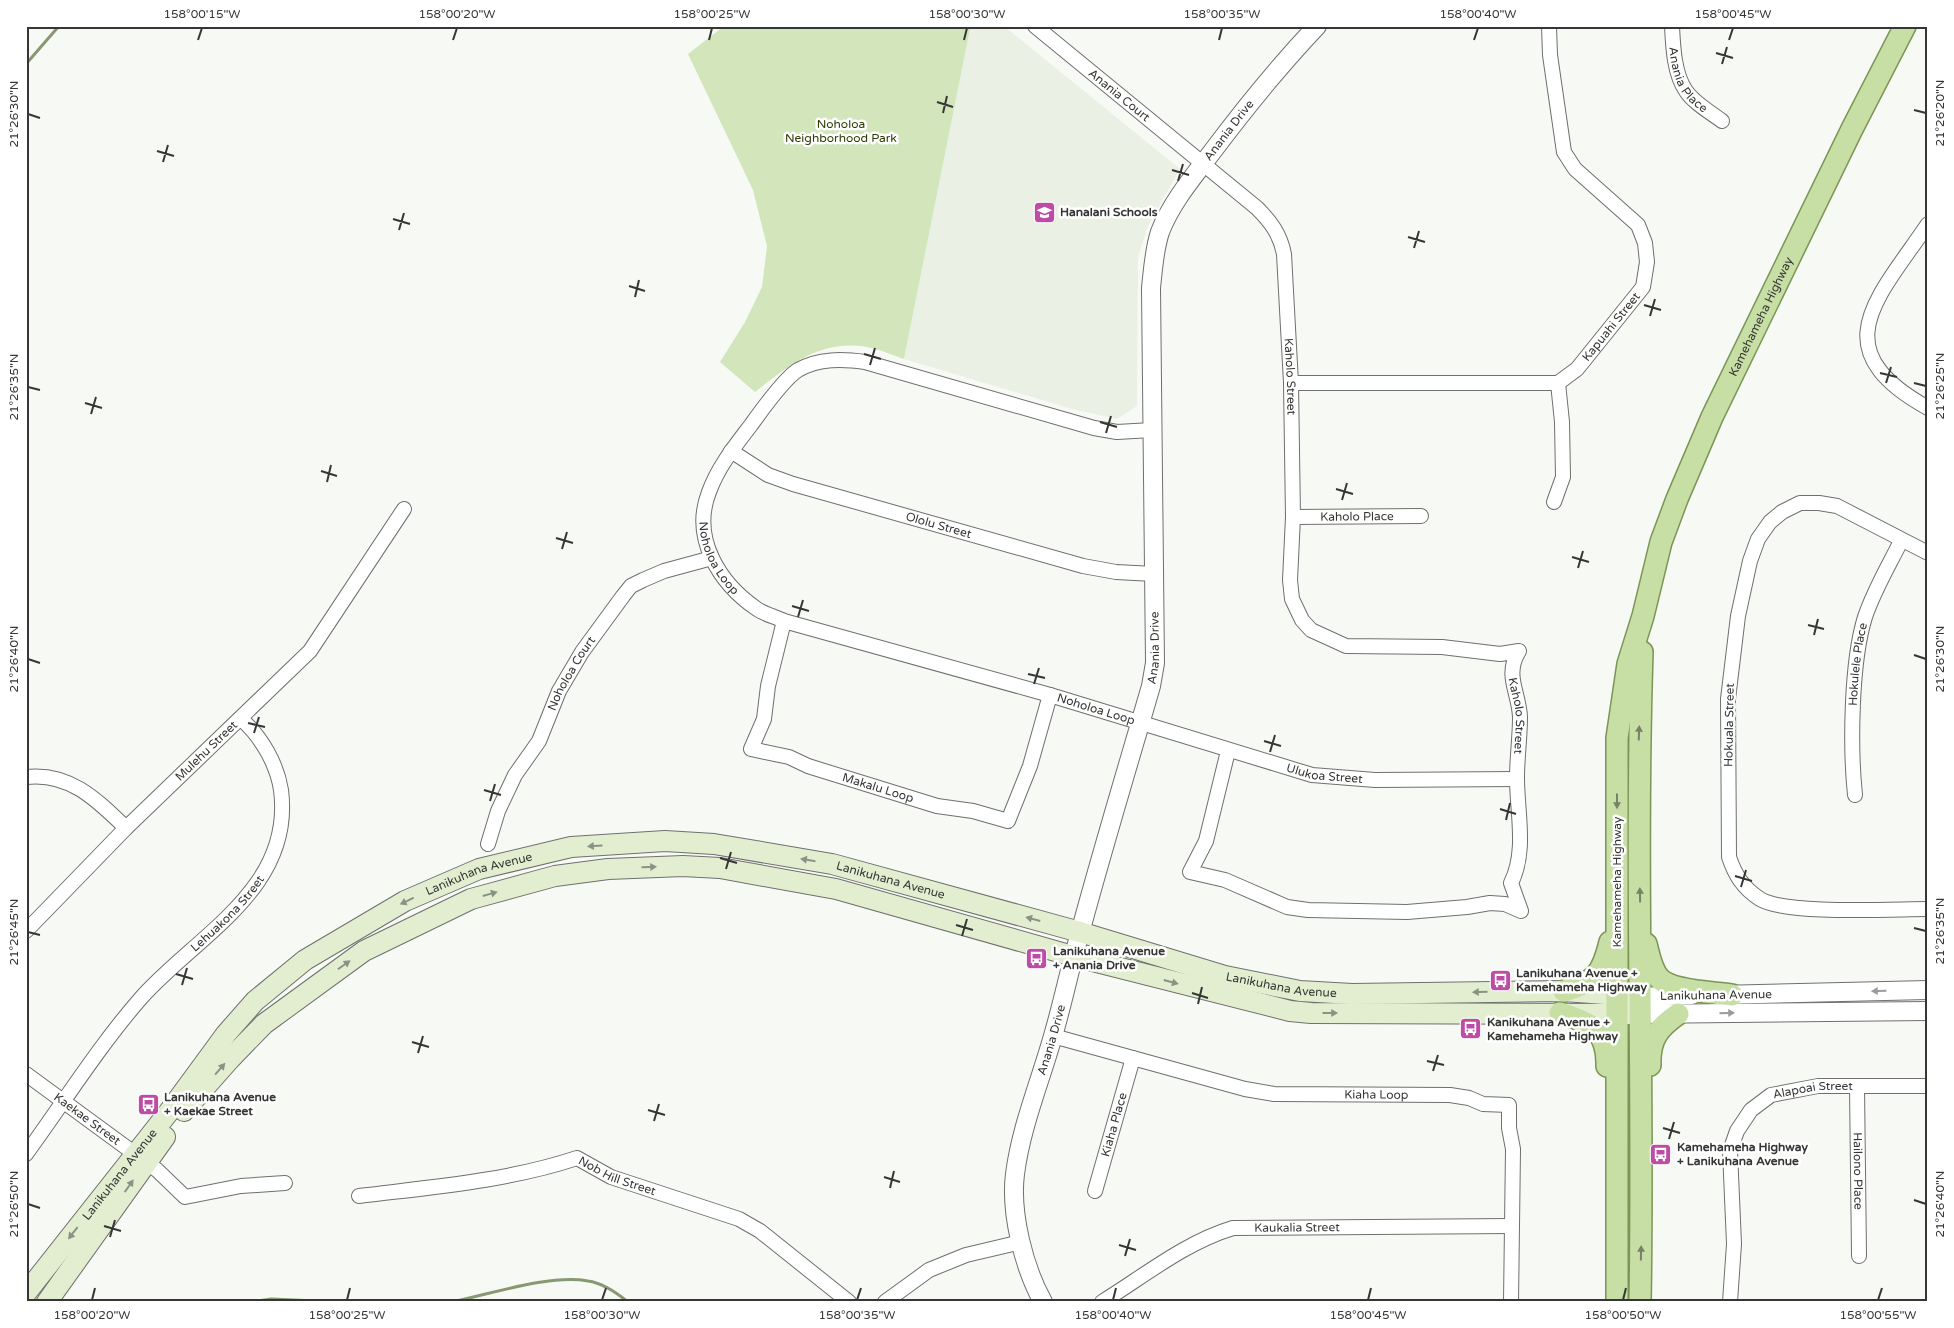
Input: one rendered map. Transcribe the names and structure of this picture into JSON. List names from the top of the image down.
{
  "streets": {
    "main road": ["Kamehameha Highway", "Lanikuhana Avenue"],
    "street": [
      "Anania Place",
      "Anania Court",
      "Anania Drive",
      "Kapuahi Street",
      "Kaholo Street",
      "Kaholo Place",
      "Ololu Street",
      "Noholoa Loop",
      "Hokulele Place",
      "Noholoa Court",
      "Hokuala Street",
      "Mulehu Street",
      "Ulukoa Street",
      "Makalu Loop",
      "Lehuakona Street",
      "Alapoai Street",
      "Kiaha Loop",
      "Kaekae Street",
      "Kiaha Place",
      "Hailono Place",
      "Nob Hill Street",
      "Kaukalia Street"
    ]
  },
  "crossings": [
    ["Anania Court", "Anania Drive"],
    ["Anania Court", "Kaholo Street"],
    ["Anania Drive", "Kaholo Street"],
    ["Anania Drive", "Ololu Street"],
    ["Anania Drive", "Noholoa Loop"],
    ["Anania Drive", "Ulukoa Street"],
    ["Anania Drive", "Lanikuhana Avenue"],
    ["Anania Drive", "Kiaha Loop"],
    ["Kamehameha Highway", "Lanikuhana Avenue"],
    ["Kaholo Street", "Kaholo Place"],
    ["Kaholo Street", "Ulukoa Street"],
    ["Ololu Street", "Noholoa Loop"],
    ["Noholoa Loop", "Noholoa Court"],
    ["Noholoa Loop", "Ulukoa Street"],
    ["Noholoa Loop", "Makalu Loop"],
    ["Hokulele Place", "Hokuala Street"],
    ["Mulehu Street", "Lehuakona Street"],
    ["Lanikuhana Avenue", "Kaekae Street"],
    ["Lehuakona Street", "Kaekae Street"],
    ["Alapoai Street", "Hailono Place"],
    ["Kiaha Loop", "Kiaha Place"],
    ["Kiaha Loop", "Kaukalia Street"]
  ],
  "parks": ["Noholoa Neighborhood Park"],
  "places": {
    "school or university": ["Hanalani Schools"],
    "bus stop": [
      "Lanikuhana Avenue + Anania Drive",
      "Lanikuhana Avenue + Kamehameha Highway",
      "Kanikuhana Avenue + Kamehameha Highway",
      "Lanikuhana Avenue + Kaekae Street",
      "Kamehameha Highway + Lanikuhana Avenue"
    ]
  },
  "coordinates": [
    "158°00'15\"W",
    "158°00'20\"W",
    "158°00'25\"W",
    "158°00'30\"W",
    "158°00'35\"W",
    "158°00'40\"W",
    "158°00'45\"W",
    "21°26'20\"N",
    "21°26'30\"N",
    "21°26'25\"N",
    "21°26'35\"N",
    "21°26'40\"N",
    "21°26'45\"N",
    "21°26'50\"N",
    "158°00'50\"W",
    "158°00'55\"W"
  ]
}
